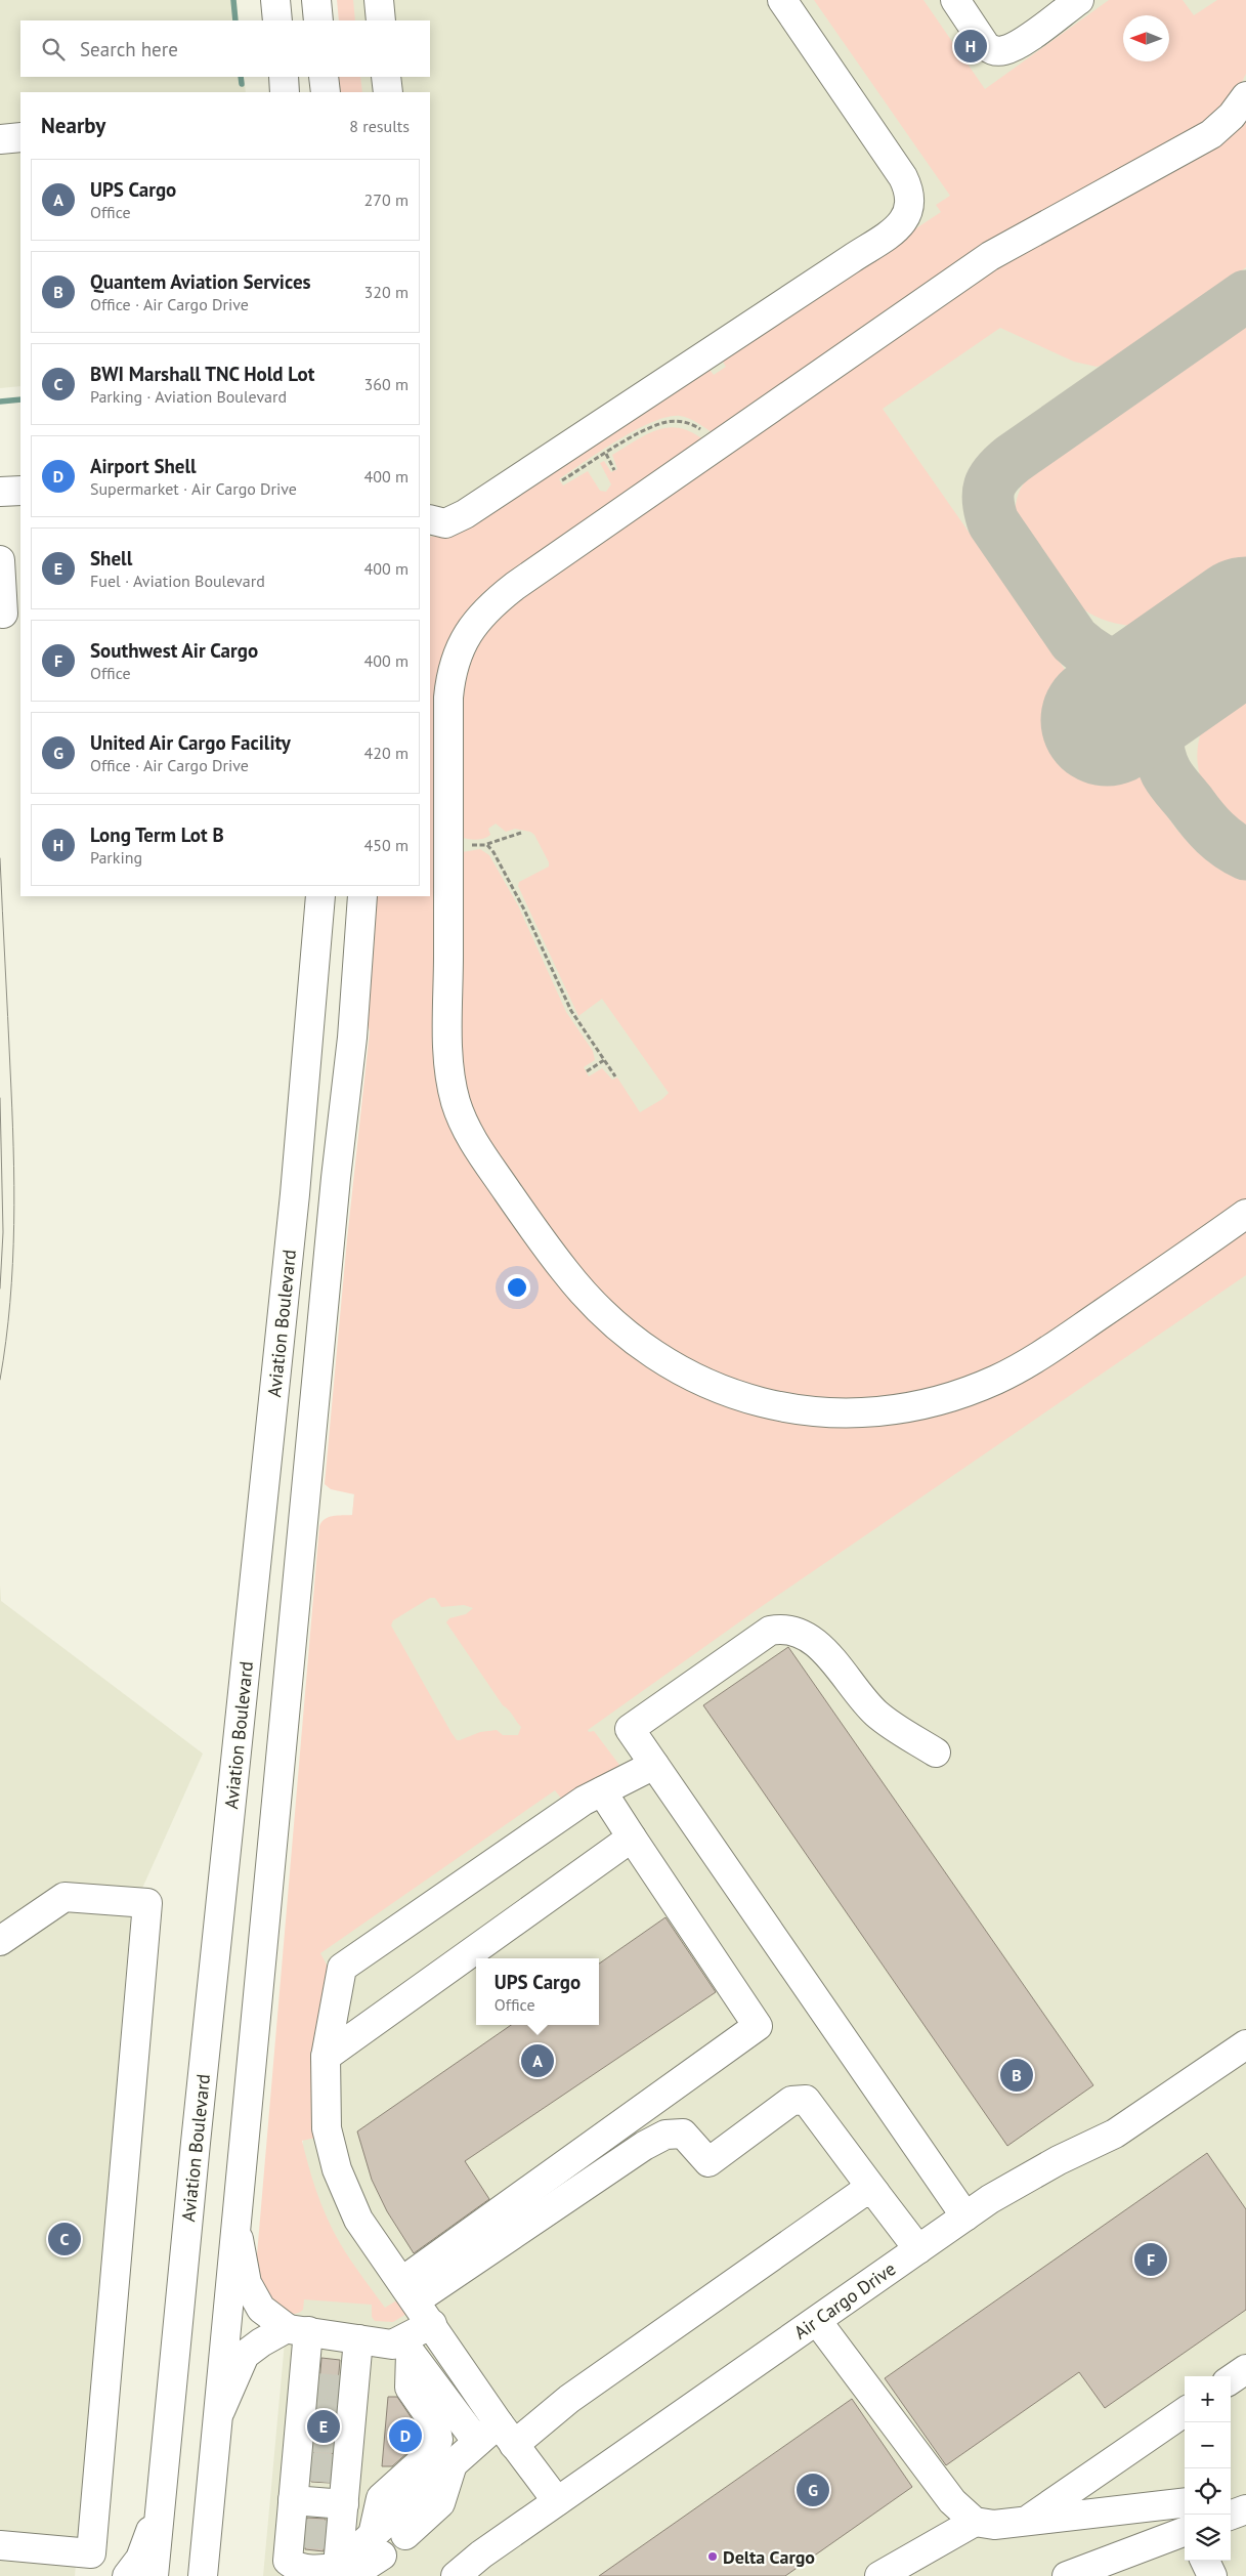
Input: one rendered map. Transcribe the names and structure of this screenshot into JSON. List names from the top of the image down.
{
  "streets": {
    "main road": ["Aviation Boulevard", "Air Cargo Drive"]
  },
  "places": ["Delta Cargo"],
  "north": "left",
  "page": {
    "search": "Search here",
    "pins": [
      "H",
      "A",
      "B",
      "C",
      "F",
      "E",
      "D",
      "G"
    ],
    "heading": ["Nearby", "8 results"],
    "list": [
      {
        "mark": "A",
        "name": "UPS Cargo",
        "note": "Office",
        "value": "270 m"
      },
      {
        "mark": "B",
        "name": "Quantem Aviation Services",
        "note": "Office · Air Cargo Drive",
        "value": "320 m"
      },
      {
        "mark": "C",
        "name": "BWI Marshall TNC Hold Lot",
        "note": "Parking · Aviation Boulevard",
        "value": "360 m"
      },
      {
        "mark": "D",
        "name": "Airport Shell",
        "note": "Supermarket · Air Cargo Drive",
        "value": "400 m"
      },
      {
        "mark": "E",
        "name": "Shell",
        "note": "Fuel · Aviation Boulevard",
        "value": "400 m"
      },
      {
        "mark": "F",
        "name": "Southwest Air Cargo",
        "note": "Office",
        "value": "400 m"
      },
      {
        "mark": "G",
        "name": "United Air Cargo Facility",
        "note": "Office · Air Cargo Drive",
        "value": "420 m"
      },
      {
        "mark": "H",
        "name": "Long Term Lot B",
        "note": "Parking",
        "value": "450 m"
      }
    ],
    "popup": ["UPS Cargo", "Office"],
    "map_buttons": ["+", "−"]
  }
}
